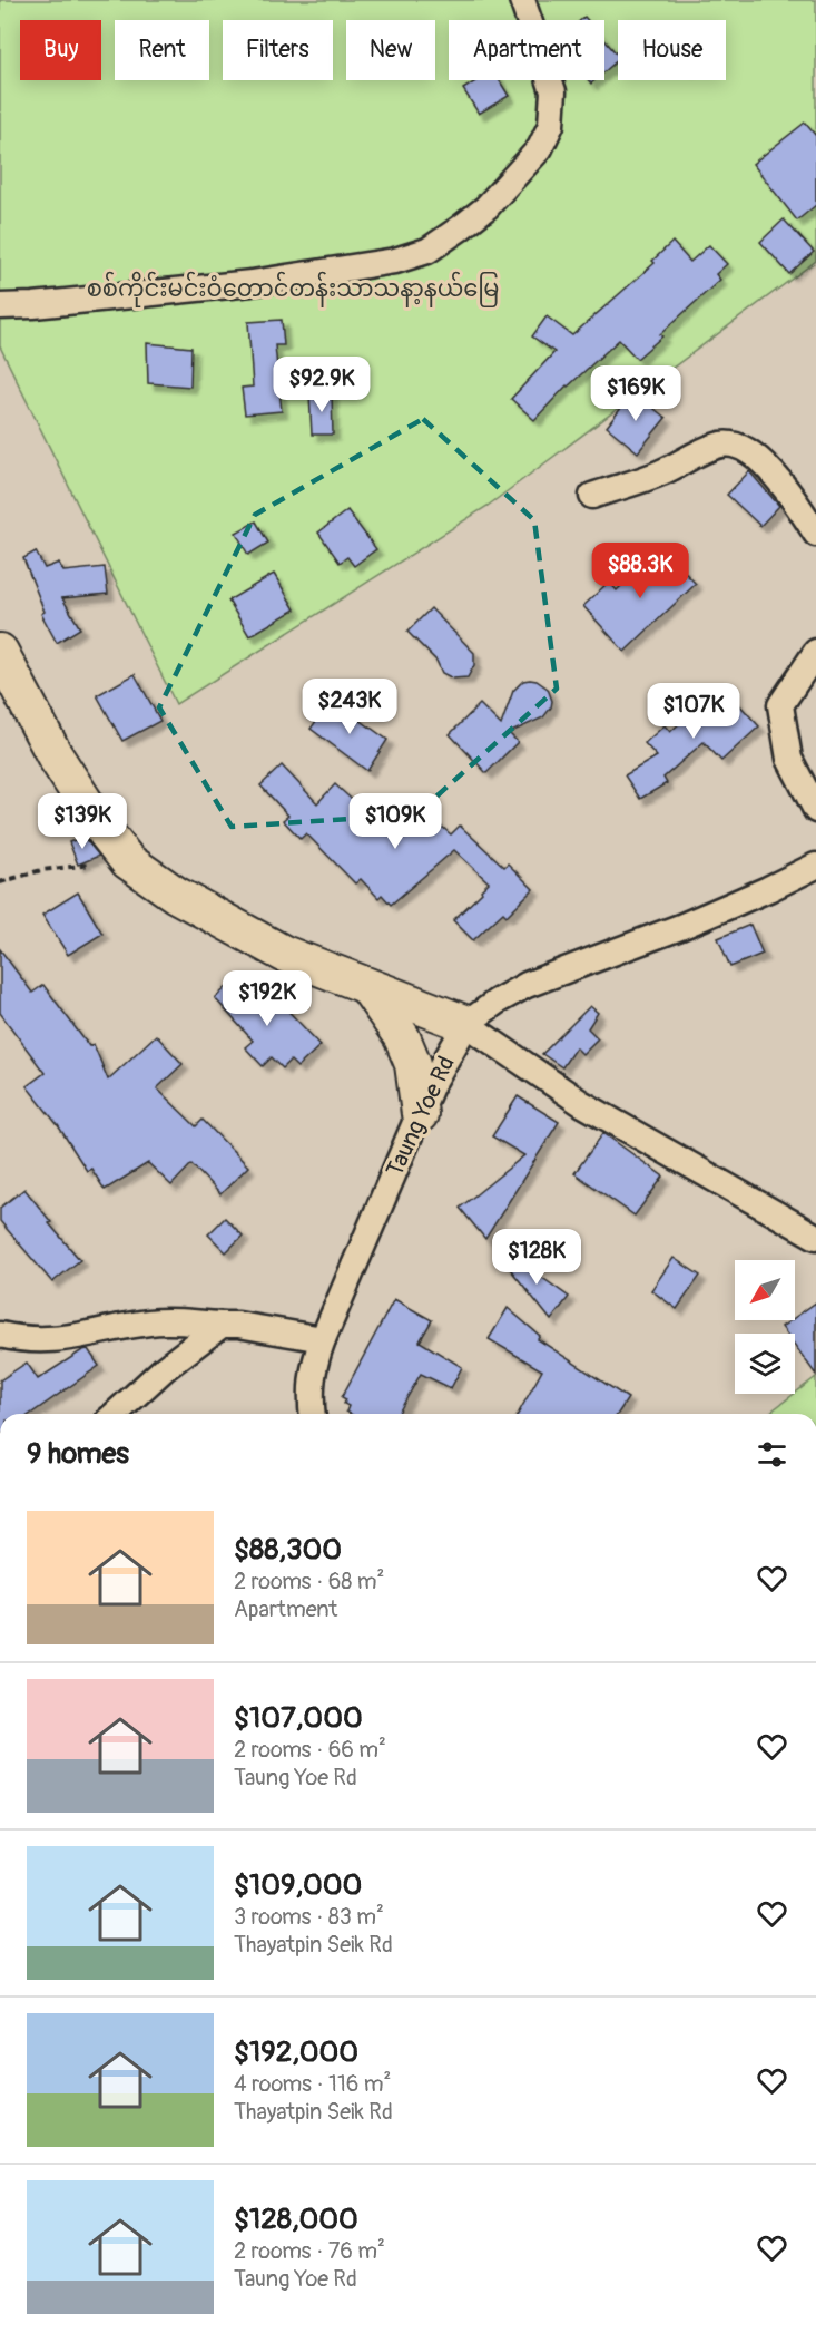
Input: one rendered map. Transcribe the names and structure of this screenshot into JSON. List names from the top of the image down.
{
  "streets": {
    "street": ["Taung Yoe Rd"]
  },
  "parks": ["စစ်ကိုင်းမင်းဝံတောင်တန်းသာသနာ့နယ်မြေ"],
  "north": "bottom left",
  "page": {
    "chip": [
      "Buy",
      "Rent",
      "Filters",
      "New",
      "Apartment",
      "House"
    ],
    "price": [
      "$92.9K",
      "$169K",
      "$88.3K",
      "$243K",
      "$107K",
      "$139K",
      "$109K",
      "$192K",
      "$128K"
    ],
    "heading": "9 homes",
    "list": [
      {
        "name": "$88,300",
        "note": "2 rooms · 68 m² · Apartment"
      },
      {
        "name": "$107,000",
        "note": "2 rooms · 66 m² · Taung Yoe Rd"
      },
      {
        "name": "$109,000",
        "note": "3 rooms · 83 m² · Thayatpin Seik Rd"
      },
      {
        "name": "$192,000",
        "note": "4 rooms · 116 m² · Thayatpin Seik Rd"
      },
      {
        "name": "$128,000",
        "note": "2 rooms · 76 m² · Taung Yoe Rd"
      }
    ]
  }
}
